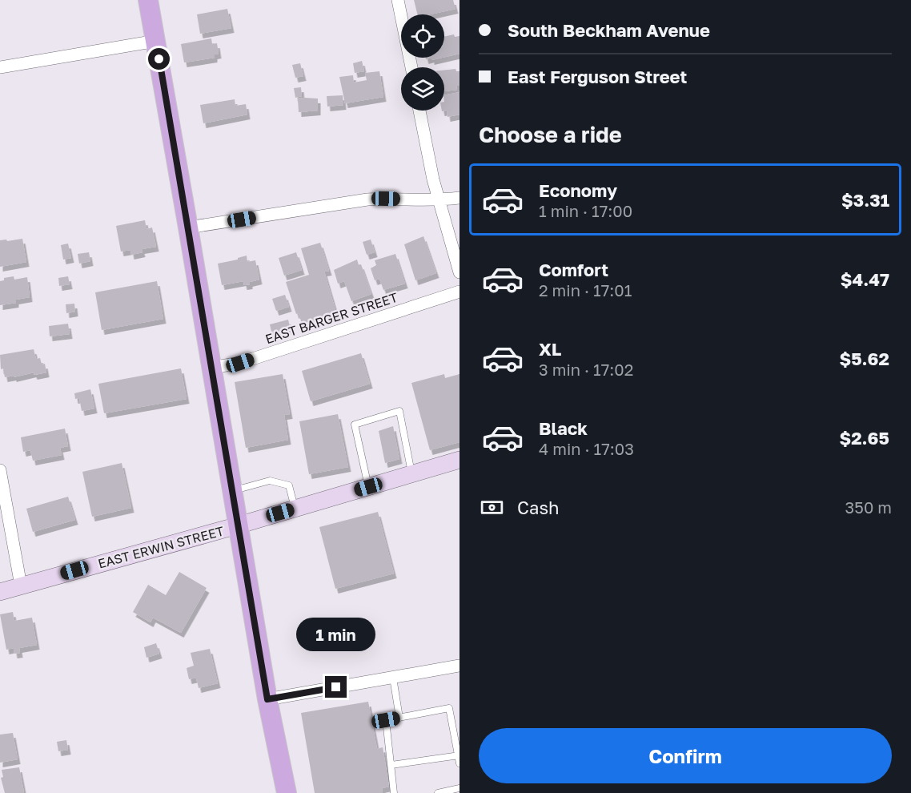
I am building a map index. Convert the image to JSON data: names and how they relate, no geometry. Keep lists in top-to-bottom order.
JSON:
{
  "streets": {
    "main road": ["EAST ERWIN STREET"],
    "street": ["EAST BARGER STREET"]
  },
  "page": {
    "banner": ["South Beckham Avenue", "East Ferguson Street"],
    "heading": "Choose a ride",
    "list": [
      {
        "name": "Economy",
        "note": "1 min · 17:00",
        "value": "$3.31"
      },
      {
        "name": "Comfort",
        "note": "2 min · 17:01",
        "value": "$4.47"
      },
      {
        "name": "XL",
        "note": "3 min · 17:02",
        "value": "$5.62"
      },
      {
        "name": "Black",
        "note": "4 min · 17:03",
        "value": "$2.65"
      }
    ],
    "pay": ["Cash", "350 m"],
    "bubble": "1 min",
    "buttons": "Confirm"
  }
}
